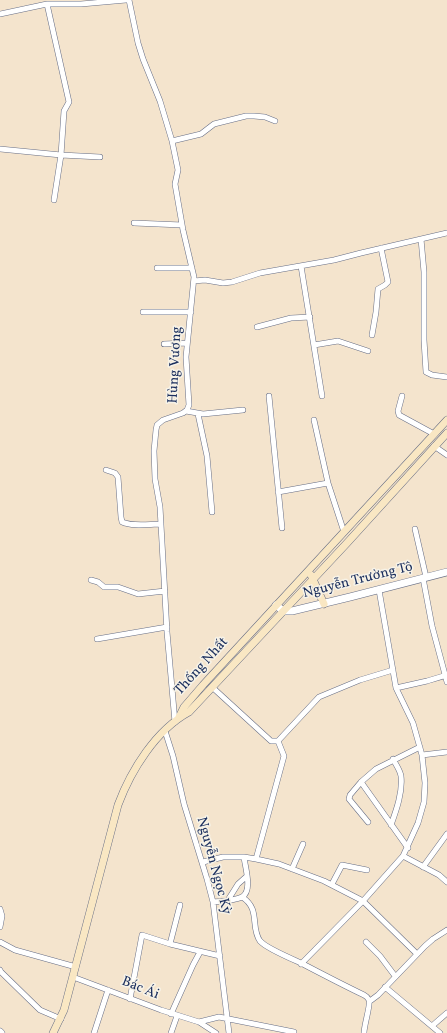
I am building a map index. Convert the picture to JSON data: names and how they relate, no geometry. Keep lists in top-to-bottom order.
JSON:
{
  "streets": {
    "main road": ["Thống Nhất"],
    "street": [
      "Hùng Vương",
      "Nguyễn Trường Tộ",
      "Nguyễn Ngọc Kỳ",
      "Bác Ái"
    ]
  },
  "crossings": [
    ["Hùng Vương", "Thống Nhất"],
    ["Nguyễn Trường Tộ", "Thống Nhất"],
    ["Nguyễn Ngọc Kỳ", "Bác Ái"]
  ]
}
